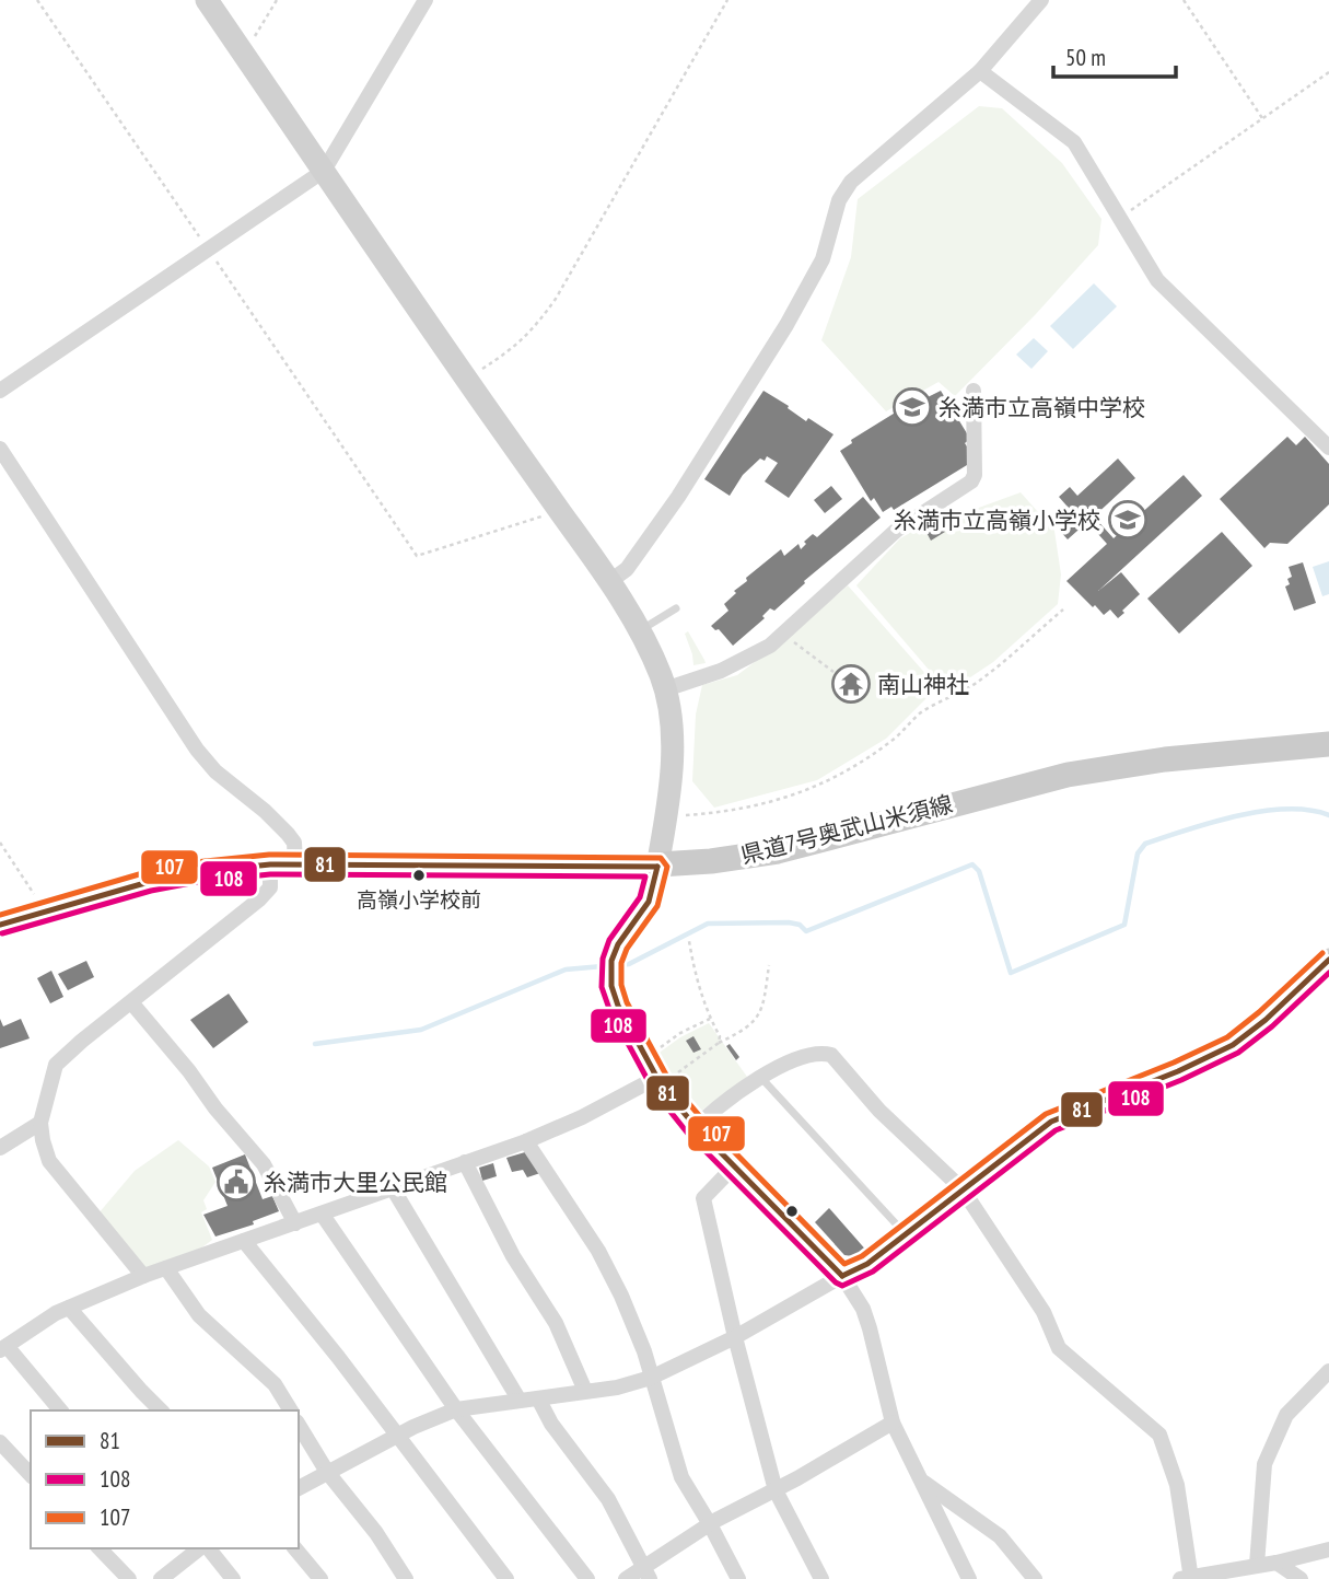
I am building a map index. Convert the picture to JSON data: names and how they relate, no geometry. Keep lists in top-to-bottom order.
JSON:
{
  "streets": {
    "main road": ["県道7号奥武山米須線"]
  },
  "places": {
    "school or university": ["糸満市立高嶺中学校", "糸満市立高嶺小学校"],
    "temple": ["南山神社"],
    "other": ["高嶺小学校前"],
    "public building": ["糸満市大里公民館"]
  },
  "lines": ["transit line 107", "transit line 81", "transit line 108"],
  "legend": ["81", "108", "107"],
  "scale_bar": "50 m"
}
